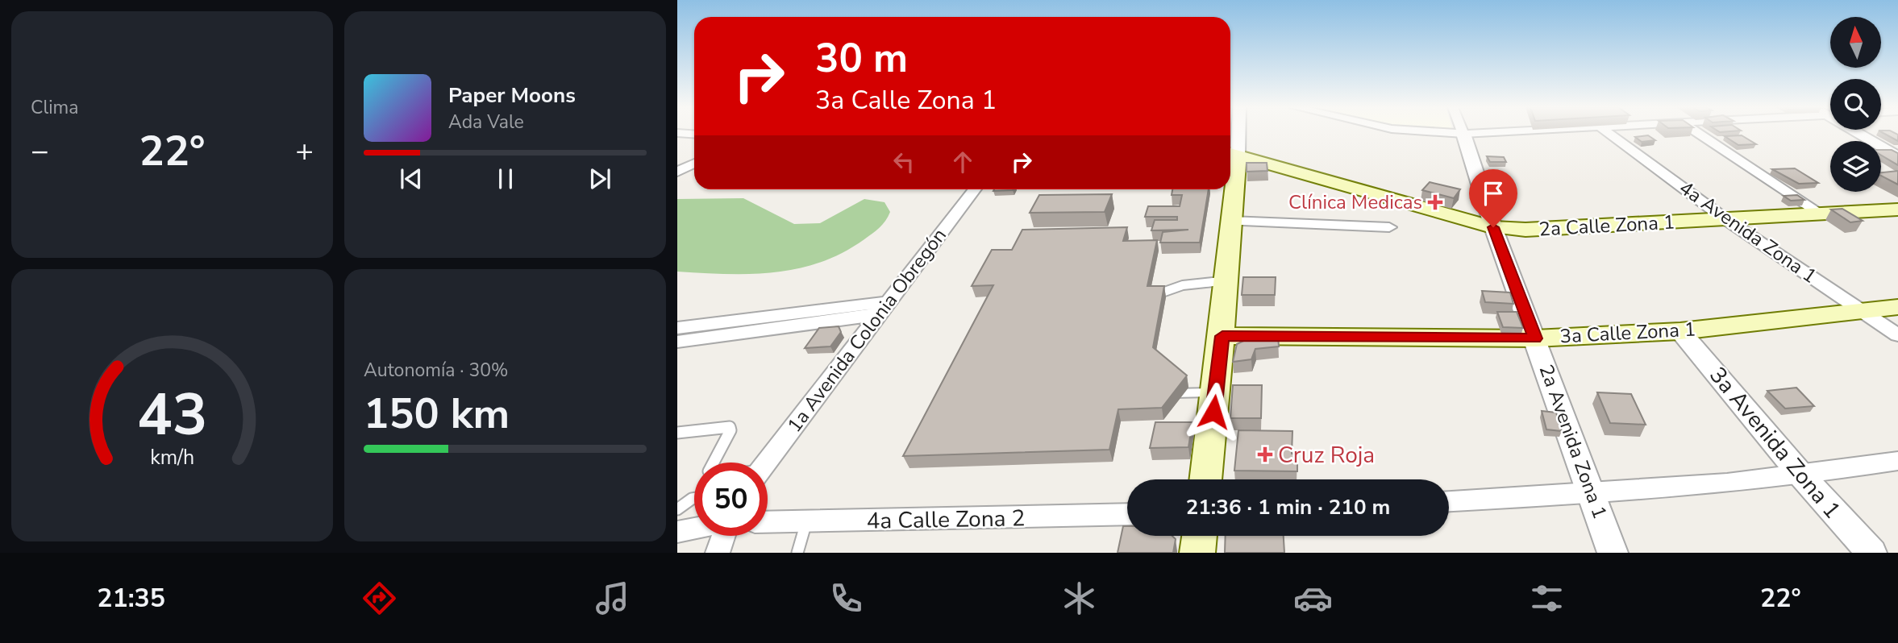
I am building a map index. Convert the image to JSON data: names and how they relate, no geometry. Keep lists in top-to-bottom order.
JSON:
{
  "streets": {
    "main road": ["2a Calle Zona 1", "3a Calle Zona 1"],
    "street": [
      "4a Avenida Zona 1",
      "1a Avenida Colonia Obregón",
      "2a Avenida Zona 1",
      "3a Avenida Zona 1",
      "4a Calle Zona 2"
    ]
  },
  "crossings": [
    ["2a Calle Zona 1", "4a Avenida Zona 1"],
    ["2a Calle Zona 1", "2a Avenida Zona 1"],
    ["4a Avenida Zona 1", "3a Calle Zona 1"],
    ["3a Calle Zona 1", "2a Avenida Zona 1"],
    ["3a Calle Zona 1", "3a Avenida Zona 1"]
  ],
  "places": {
    "health": ["Clínica Medicas", "Cruz Roja"]
  },
  "north": "top",
  "page": {
    "tile": [
      "Clima",
      ["Autonomía · 30%", "150 km"]
    ],
    "turn": ["30 m", "3a Calle Zona 1"],
    "song": ["Paper Moons", "Ada Vale"],
    "heat": ["−", "22°", "+"],
    "limit": "50",
    "trip": "21:36 · 1 min · 210 m",
    "tabs": ["21:35", "22°"],
    "gauge": ["43", "km/h"]
  }
}
